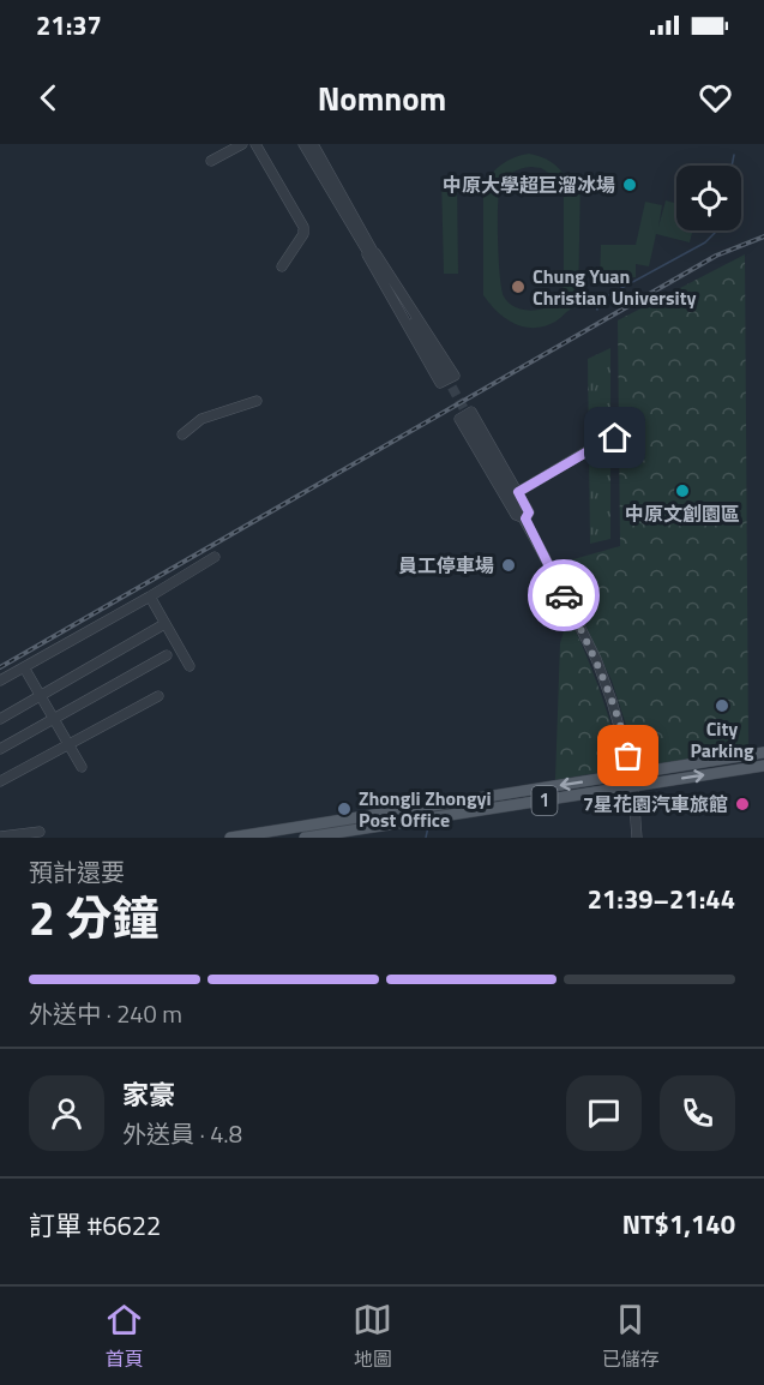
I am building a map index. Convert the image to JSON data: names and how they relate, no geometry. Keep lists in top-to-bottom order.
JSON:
{
  "streets": {
    "main road": ["1"]
  },
  "places": [
    "中原大學超巨溜冰場",
    "Chung Yuan Christian University",
    "中原文創園區",
    "員工停車場",
    "City Parking",
    "7星花園汽車旅館",
    "Zhongli Zhongyi Post Office"
  ],
  "page": {
    "status": "21:37",
    "header": "Nomnom",
    "heading": ["2 分鐘", "預計還要", "21:39–21:44"],
    "panel": [
      "家豪",
      "外送員 · 4.8",
      "訂單 #6622",
      "NT$1,140"
    ],
    "bar": "外送中 · 240 m",
    "tabs": ["首頁", "地圖", "已儲存"]
  }
}
